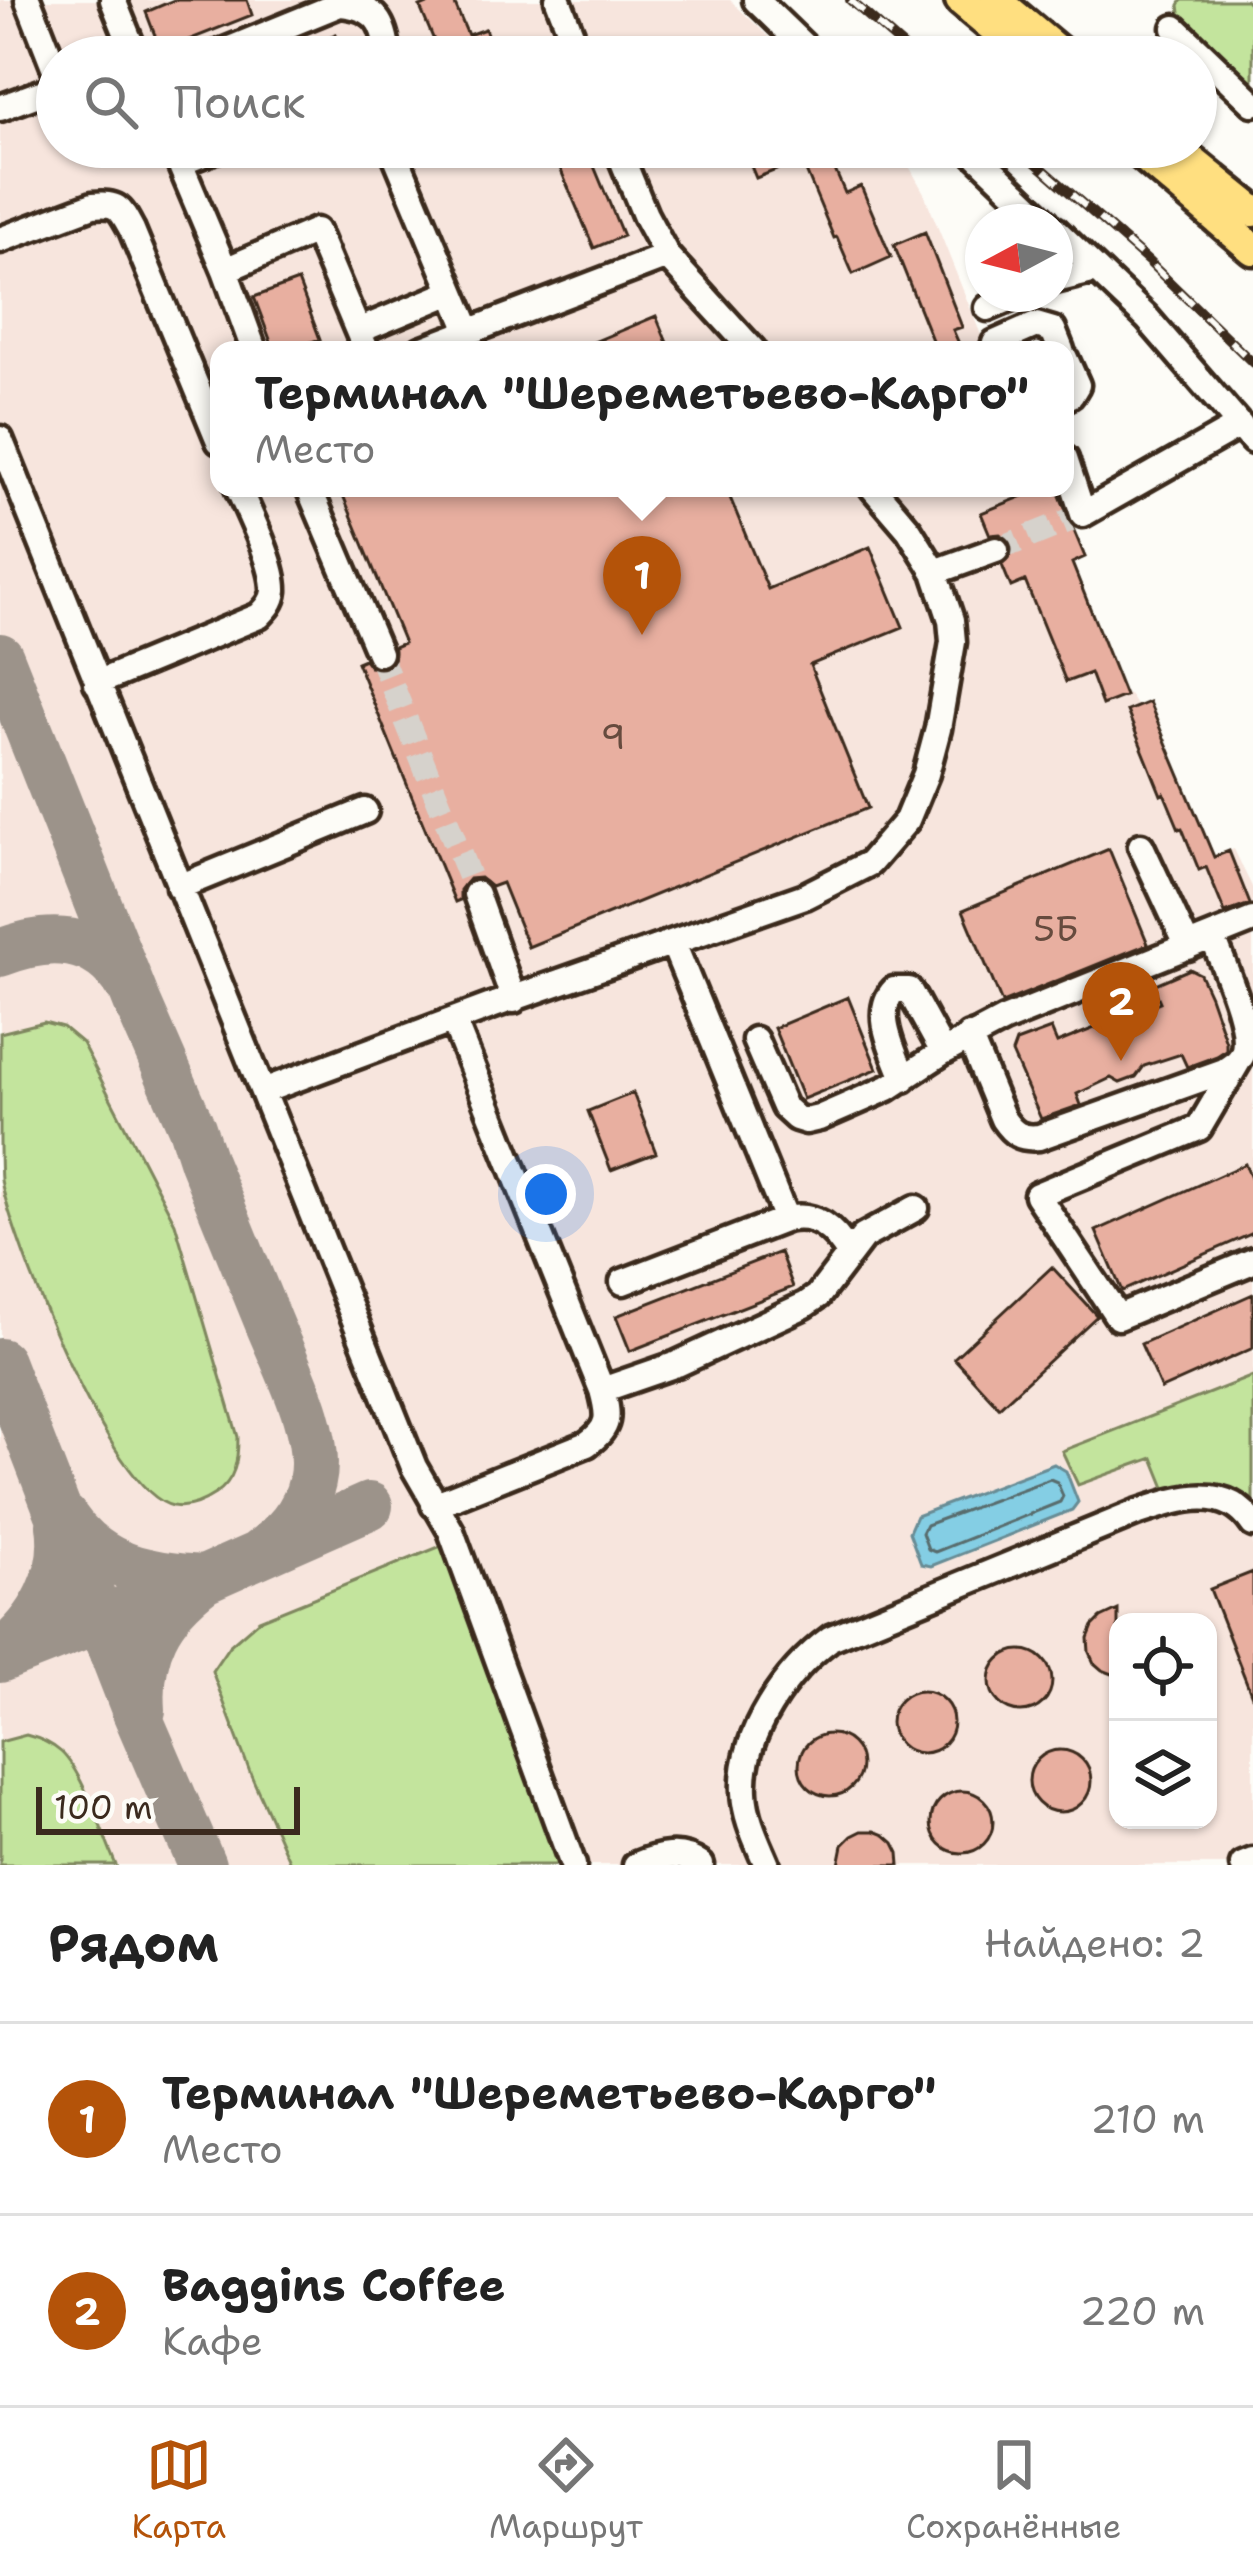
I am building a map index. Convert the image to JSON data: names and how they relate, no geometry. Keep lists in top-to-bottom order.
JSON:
{
  "house_numbers": ["9", "5Б"],
  "scale_bar": "100 m",
  "north": "left",
  "page": {
    "search": "Поиск",
    "popup": ["Терминал \"Шереметьево-Карго\"", "Место"],
    "pins": ["1", "2"],
    "scale": "100 m",
    "heading": ["Рядом", "Найдено: 2"],
    "list": [
      {
        "mark": "1",
        "name": "Терминал \"Шереметьево-Карго\"",
        "note": "Место",
        "value": "210 m"
      },
      {
        "mark": "2",
        "name": "Baggins Coffee",
        "note": "Кафе",
        "value": "220 m"
      }
    ],
    "nav": ["Карта", "Маршрут", "Сохранённые"]
  }
}
